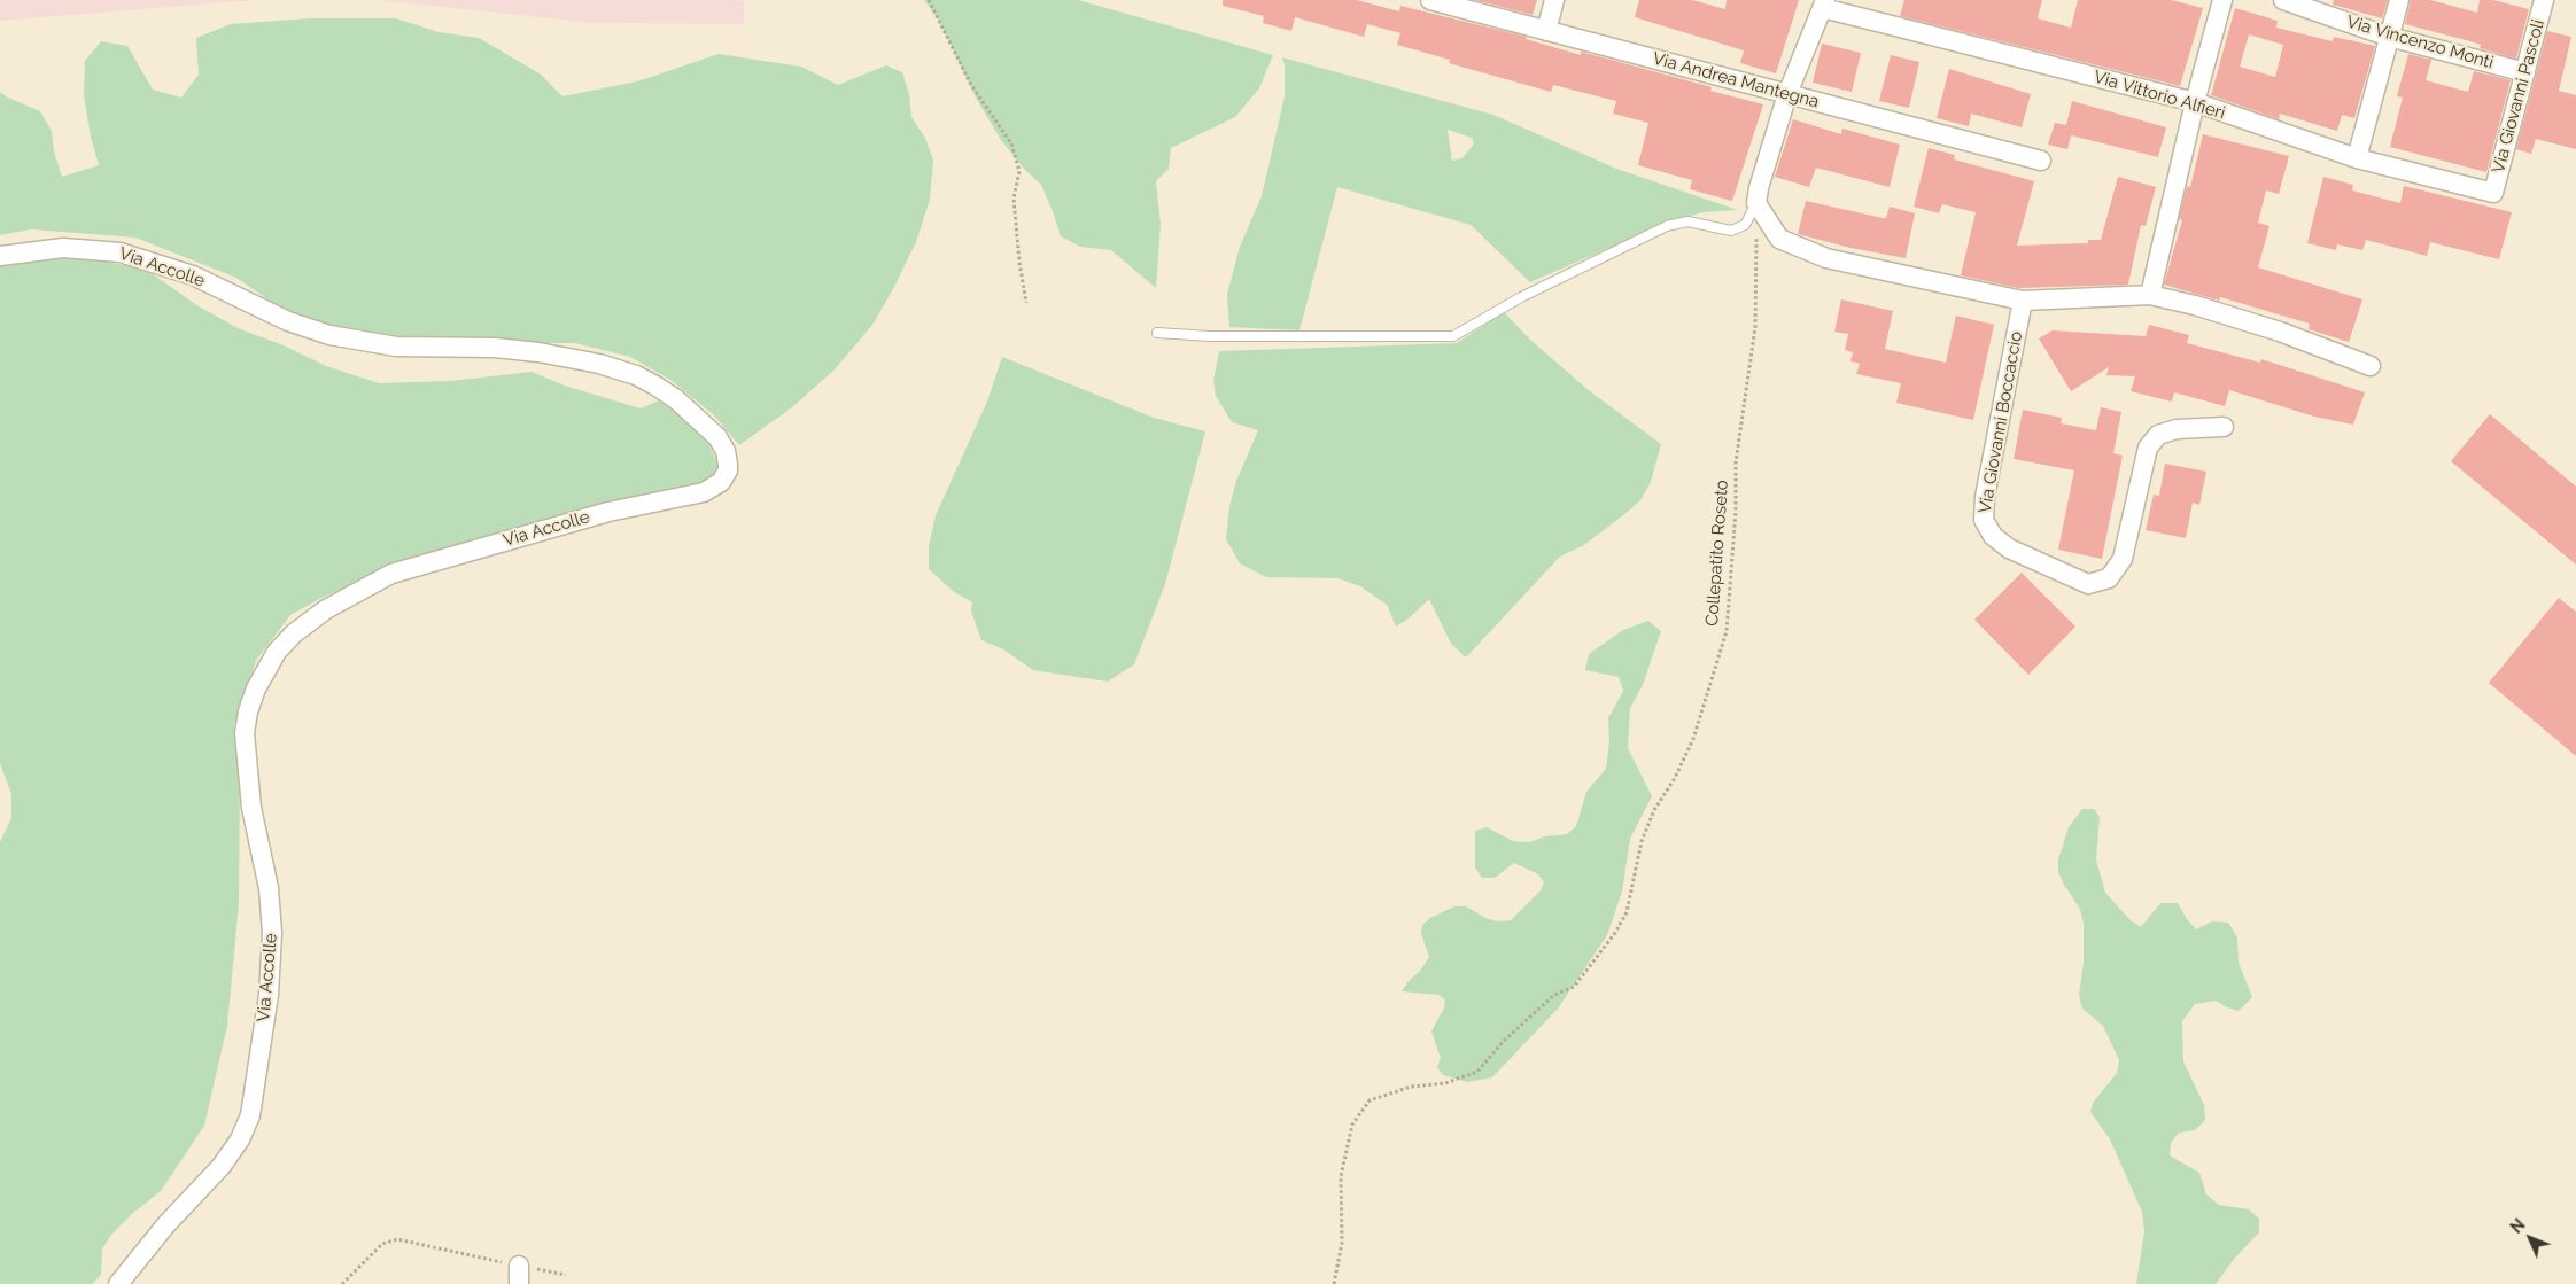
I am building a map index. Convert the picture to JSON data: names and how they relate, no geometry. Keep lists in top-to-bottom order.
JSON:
{
  "streets": {
    "street": [
      "Via Vincenzo Monti",
      "Via Andrea Mantegna",
      "Via Vittorio Alfieri",
      "Via Giovanni Pascoli",
      "Via Accolle",
      "Via Giovanni Boccaccio"
    ],
    "path": ["Collepatito Roseto"]
  },
  "crossings": [
    ["Via Vincenzo Monti", "Via Giovanni Pascoli"],
    ["Via Vittorio Alfieri", "Via Giovanni Pascoli"]
  ],
  "north": "top left"
}
